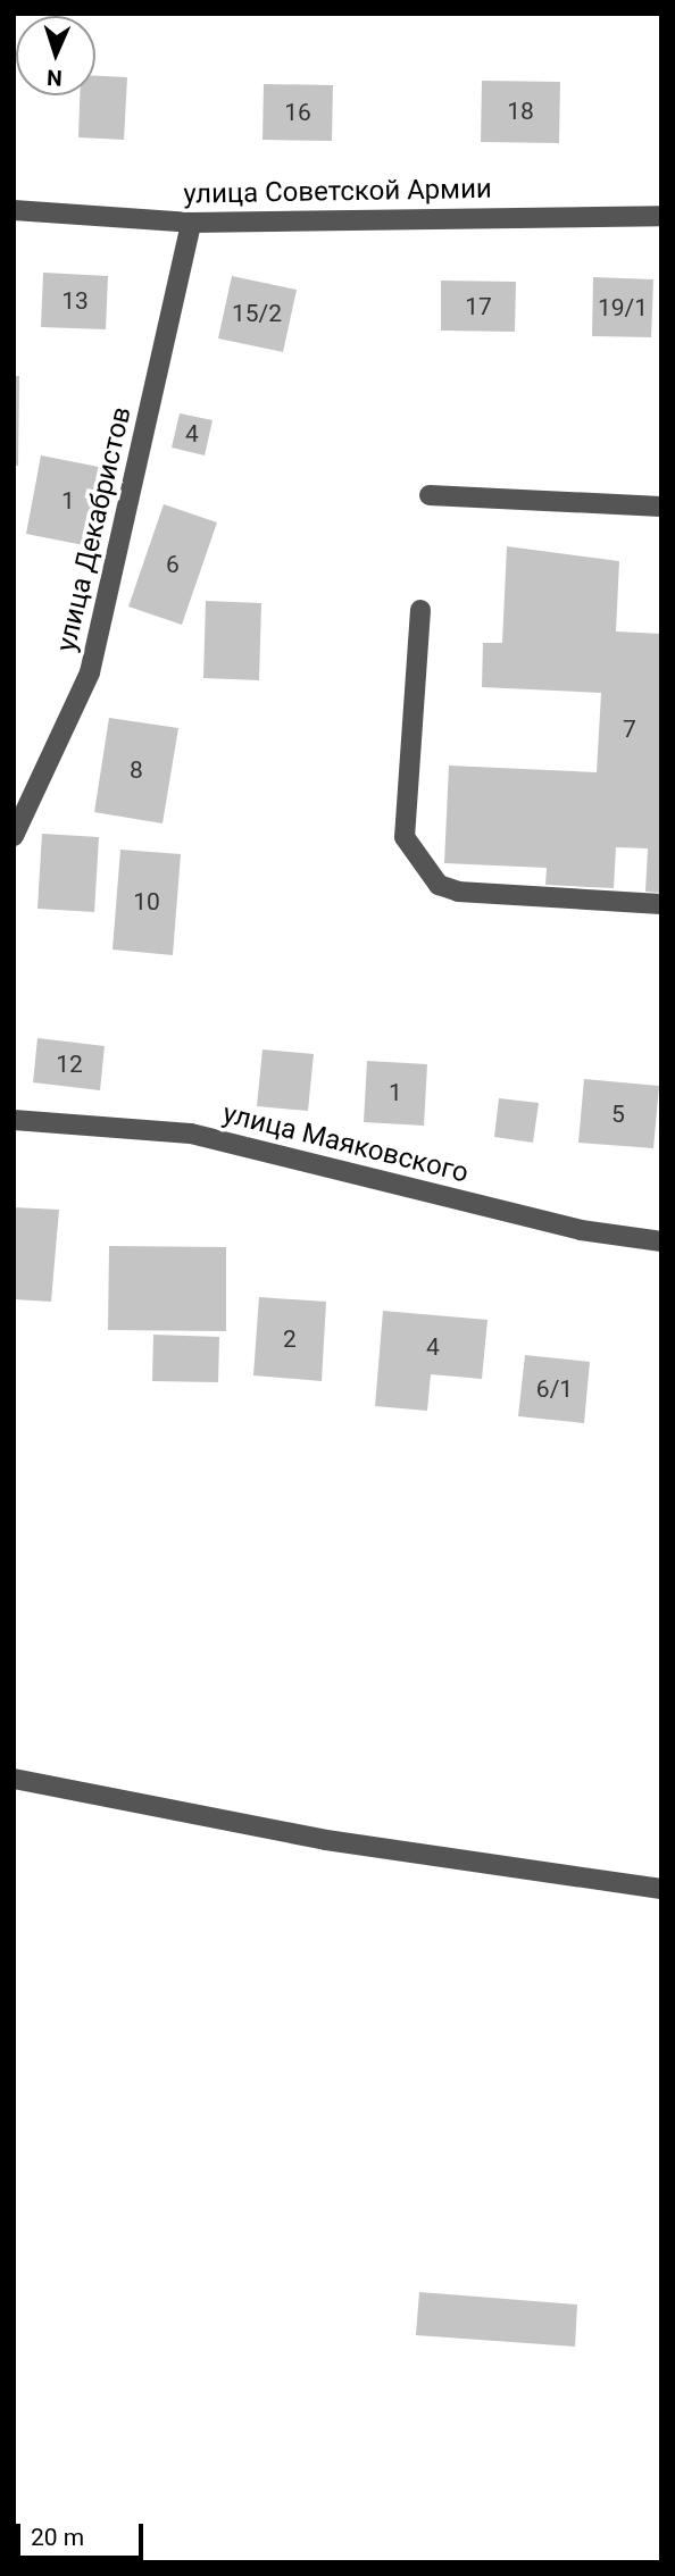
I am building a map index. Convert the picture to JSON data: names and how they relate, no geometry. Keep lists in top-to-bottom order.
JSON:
{
  "streets": {
    "street": ["улица Советской Армии", "улица Декабристов", "улица Маяковского"]
  },
  "crossings": [
    ["улица Советской Армии", "улица Декабристов"]
  ],
  "house_numbers": [
    "18",
    "16",
    "13",
    "17",
    "19/1",
    "15/2",
    "4",
    "1",
    "6",
    "7",
    "8",
    "10",
    "12",
    "1",
    "5",
    "2",
    "4",
    "6/1"
  ],
  "scale_bar": "20 m",
  "north": "bottom"
}
